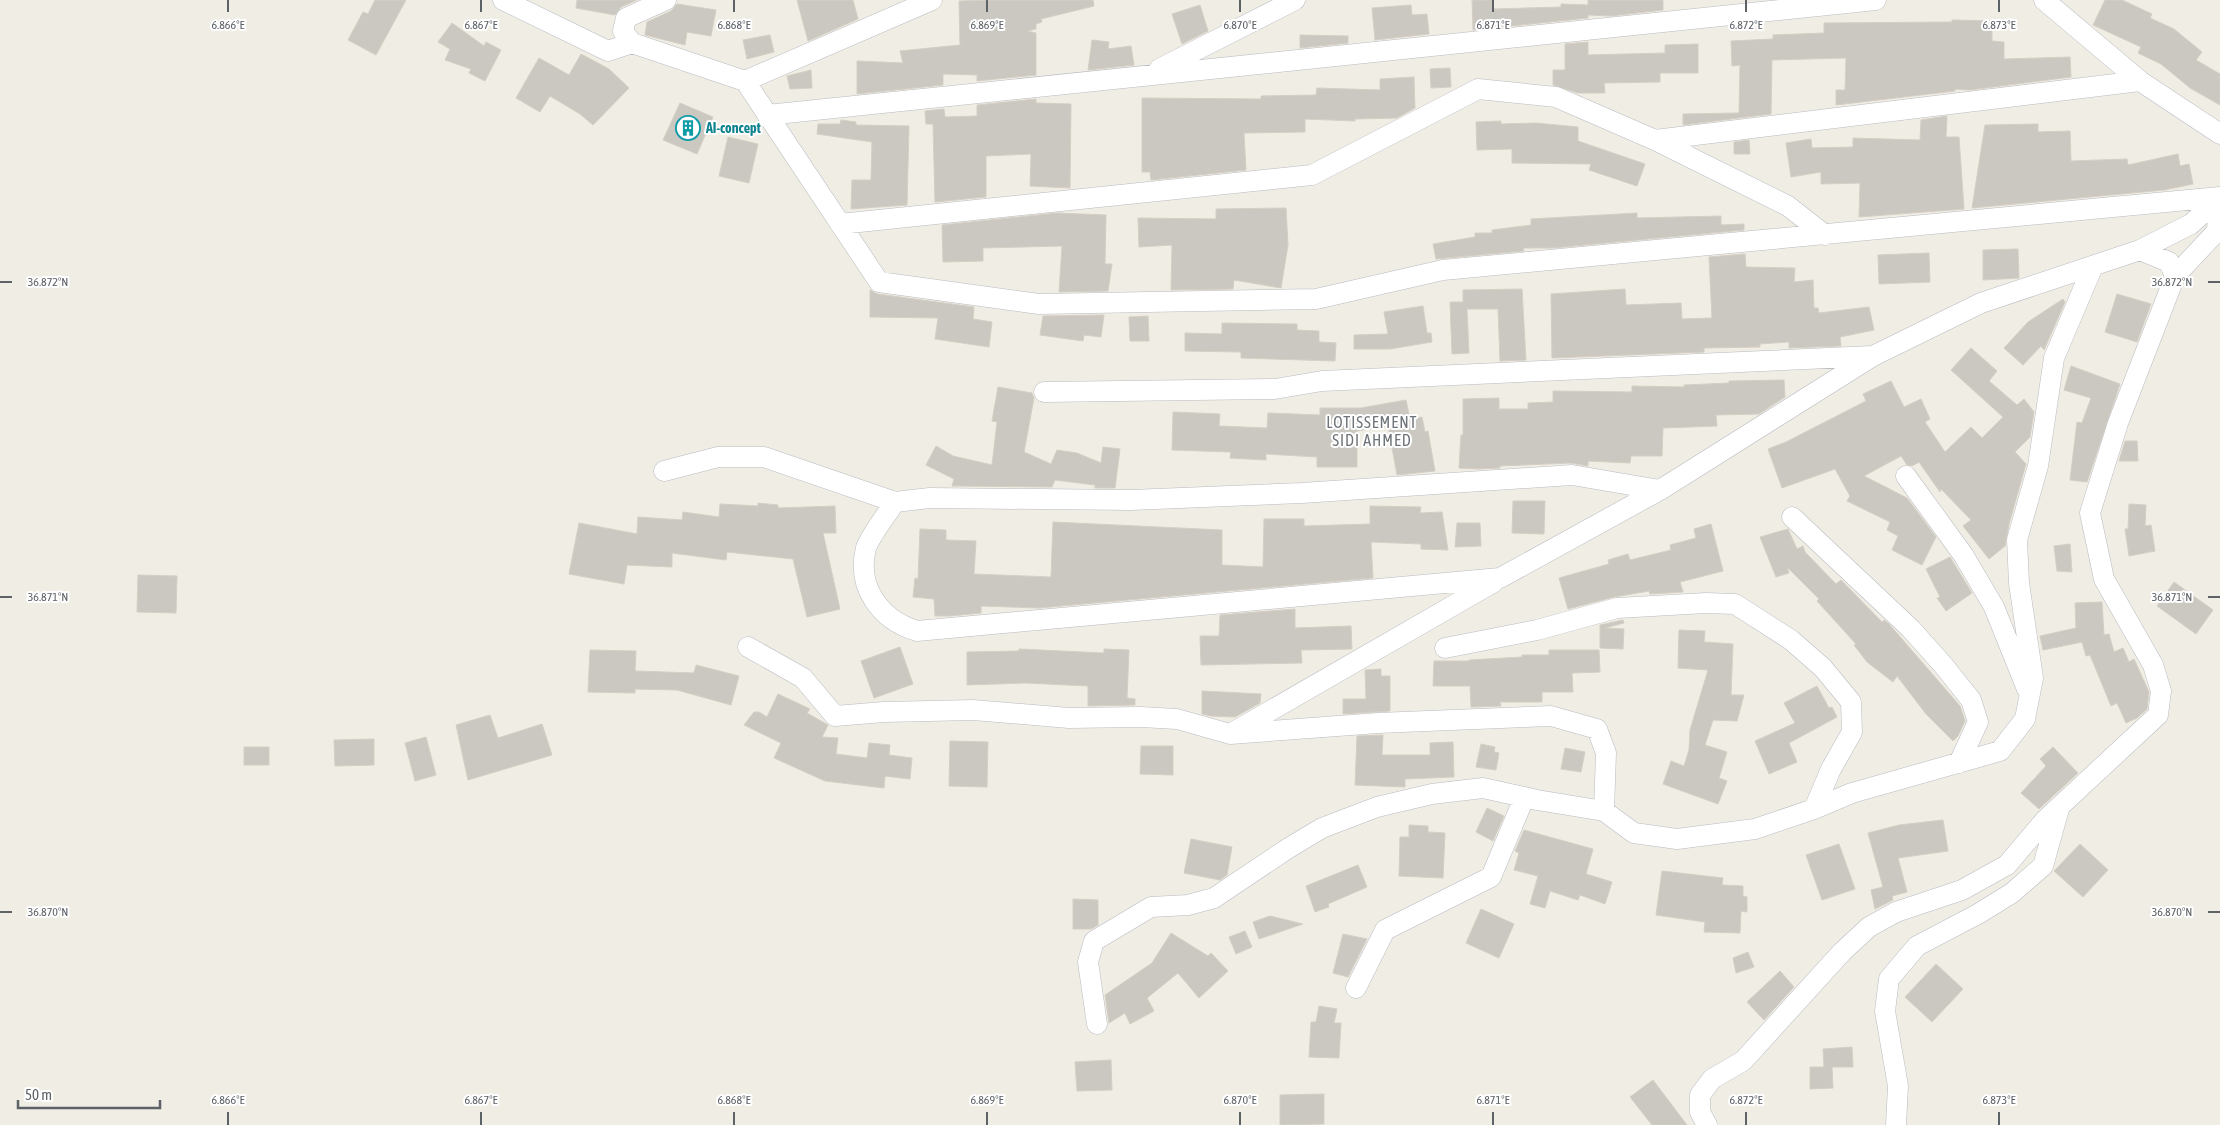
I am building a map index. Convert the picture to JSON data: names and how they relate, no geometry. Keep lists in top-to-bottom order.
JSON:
{
  "districts": ["LOTISSEMENT SIDI AHMED"],
  "places": {
    "building": ["AI-concept"]
  },
  "scale_bar": "50 m",
  "coordinates": [
    "6.866°E",
    "6.867°E",
    "6.868°E",
    "6.869°E",
    "6.870°E",
    "6.871°E",
    "6.872°E",
    "6.873°E",
    "36.872°N",
    "36.871°N",
    "36.870°N"
  ]
}
